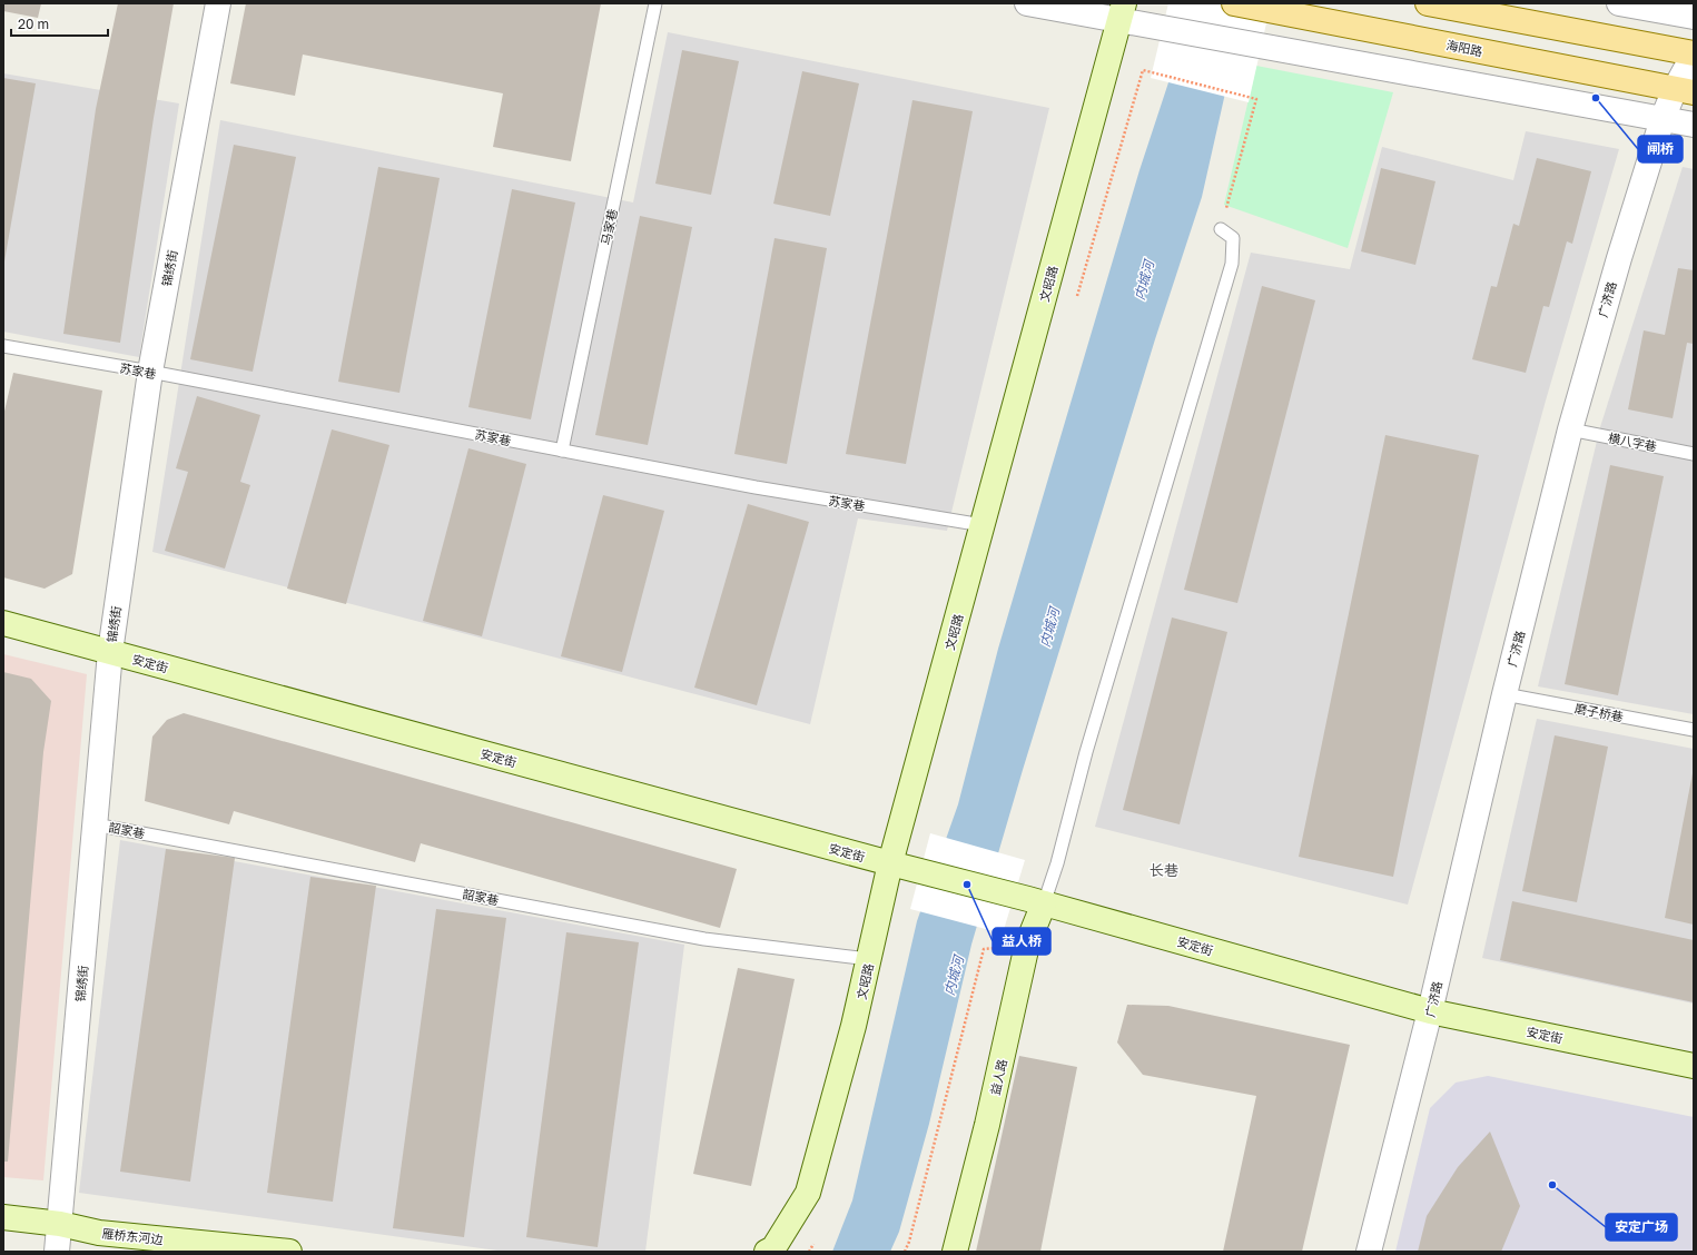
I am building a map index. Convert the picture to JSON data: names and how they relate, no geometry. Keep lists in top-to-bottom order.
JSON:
{
  "streets": {
    "main road": ["海阳路"],
    "street": [
      "锦绣街",
      "文昭路",
      "广济路",
      "安定街",
      "益人路",
      "雁桥东河边"
    ],
    "lane": [
      "马家巷",
      "苏家巷",
      "横八字巷",
      "磨子桥巷",
      "韶家巷"
    ]
  },
  "crossings": [
    ["海阳路", "广济路"],
    ["马家巷", "苏家巷"],
    ["锦绣街", "苏家巷"],
    ["锦绣街", "安定街"],
    ["锦绣街", "韶家巷"],
    ["锦绣街", "雁桥东河边"],
    ["文昭路", "苏家巷"],
    ["文昭路", "安定街"],
    ["文昭路", "韶家巷"],
    ["广济路", "横八字巷"],
    ["广济路", "安定街"],
    ["广济路", "磨子桥巷"],
    ["安定街", "益人路"]
  ],
  "districts": ["长巷"],
  "water": ["内城河"],
  "places": ["闸桥", "益人桥", "安定广场"],
  "scale_bar": "20 m"
}
